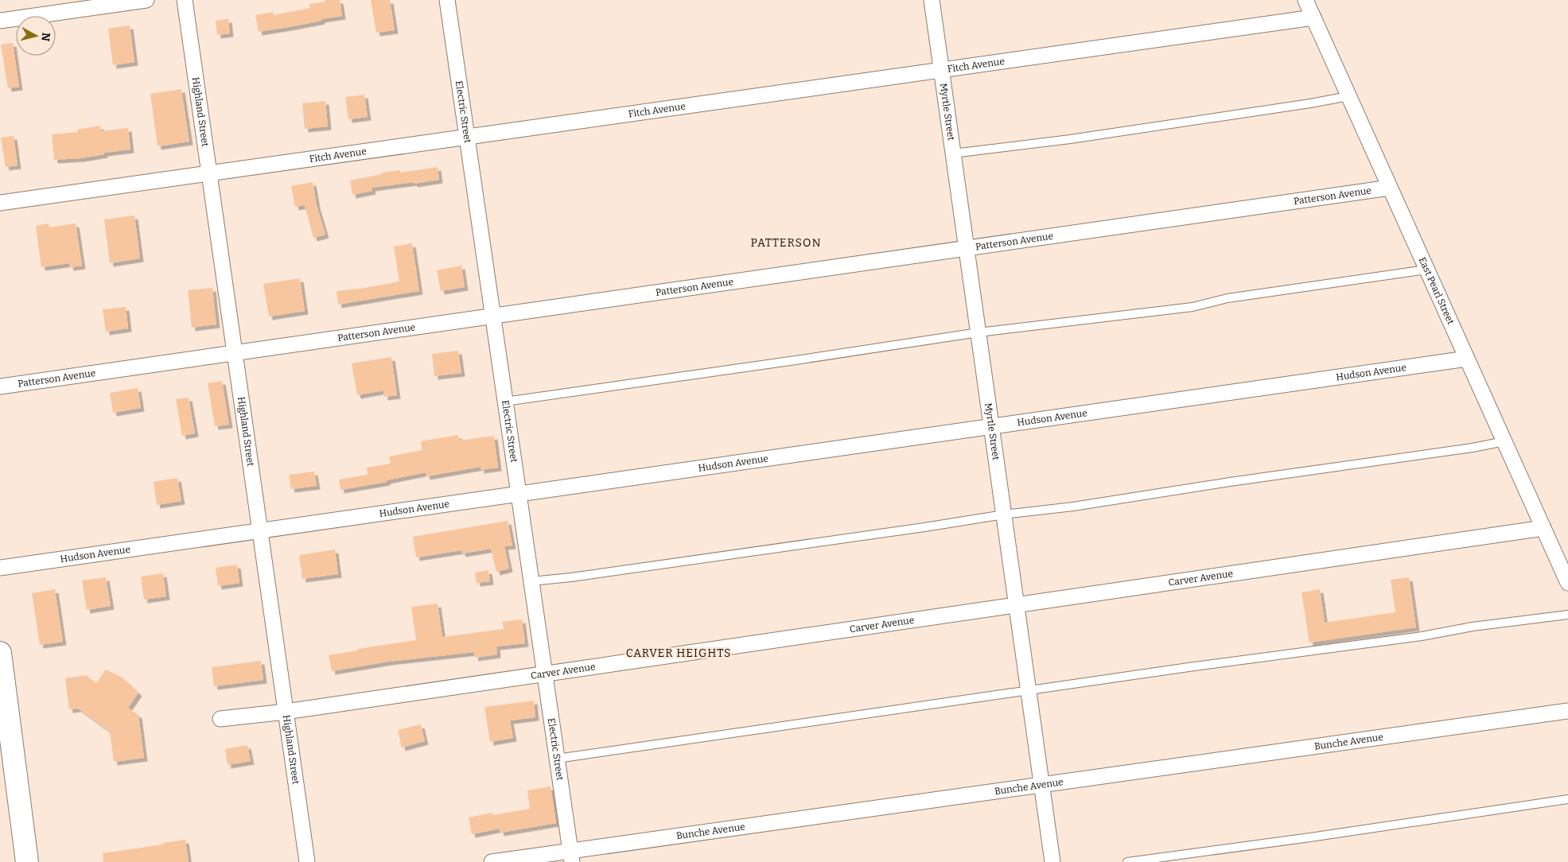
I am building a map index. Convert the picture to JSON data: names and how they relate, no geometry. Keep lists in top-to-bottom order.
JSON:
{
  "streets": {
    "street": [
      "Fitch Avenue",
      "Highland Street",
      "Electric Street",
      "Myrtle Street",
      "Patterson Avenue",
      "East Pearl Street",
      "Hudson Avenue",
      "Carver Avenue",
      "Bunche Avenue"
    ]
  },
  "crossings": [
    ["Fitch Avenue", "Highland Street"],
    ["Fitch Avenue", "Electric Street"],
    ["Fitch Avenue", "Myrtle Street"],
    ["Fitch Avenue", "East Pearl Street"],
    ["Highland Street", "Patterson Avenue"],
    ["Highland Street", "Hudson Avenue"],
    ["Highland Street", "Carver Avenue"],
    ["Electric Street", "Patterson Avenue"],
    ["Electric Street", "Hudson Avenue"],
    ["Electric Street", "Carver Avenue"],
    ["Electric Street", "Bunche Avenue"],
    ["Myrtle Street", "Patterson Avenue"],
    ["Myrtle Street", "Hudson Avenue"],
    ["Myrtle Street", "Carver Avenue"],
    ["Myrtle Street", "Bunche Avenue"],
    ["Patterson Avenue", "East Pearl Street"],
    ["East Pearl Street", "Hudson Avenue"],
    ["East Pearl Street", "Carver Avenue"]
  ],
  "districts": ["PATTERSON", "CARVER HEIGHTS"],
  "north": "right"
}
